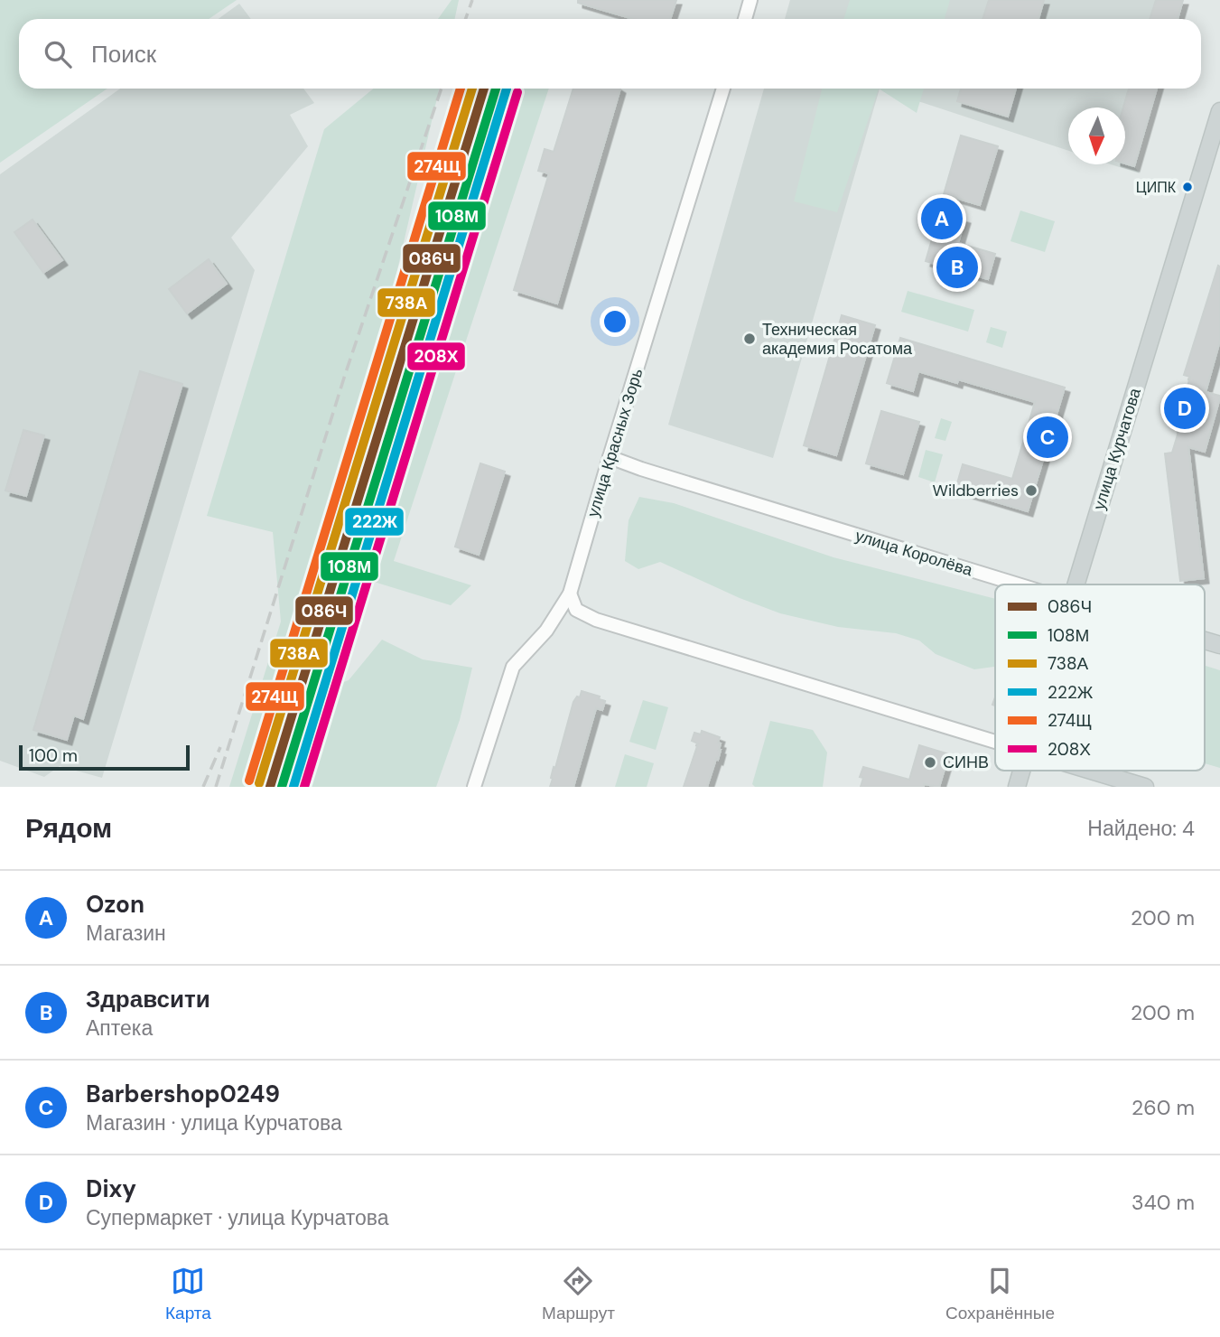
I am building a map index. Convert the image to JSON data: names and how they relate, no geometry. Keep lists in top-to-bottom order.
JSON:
{
  "streets": {
    "main road": ["улица Курчатова", "улица Королёва"],
    "street": ["улица Красных Зорь"]
  },
  "crossings": [
    ["улица Красных Зорь", "улица Королёва"]
  ],
  "places": [
    "ЦИПК",
    "Техническая академия Росатома",
    "Wildberries",
    "СИНВ"
  ],
  "lines": [
    "transit line 086Ч",
    "transit line 108М",
    "transit line 738А",
    "transit line 222Ж",
    "transit line 274Щ",
    "transit line 208Х"
  ],
  "legend": [
    "086Ч",
    "108М",
    "738А",
    "222Ж",
    "274Щ",
    "208Х"
  ],
  "scale_bar": "100 m",
  "north": "bottom",
  "page": {
    "search": "Поиск",
    "pins": [
      "A",
      "B",
      "D",
      "C"
    ],
    "scale": "100 m",
    "heading": ["Рядом", "Найдено: 4"],
    "list": [
      {
        "mark": "A",
        "name": "Ozon",
        "note": "Магазин",
        "value": "200 m"
      },
      {
        "mark": "B",
        "name": "Здравсити",
        "note": "Аптека",
        "value": "200 m"
      },
      {
        "mark": "C",
        "name": "Barbershop0249",
        "note": "Магазин · улица Курчатова",
        "value": "260 m"
      },
      {
        "mark": "D",
        "name": "Dixy",
        "note": "Супермаркет · улица Курчатова",
        "value": "340 m"
      }
    ],
    "nav": ["Карта", "Маршрут", "Сохранённые"]
  }
}
